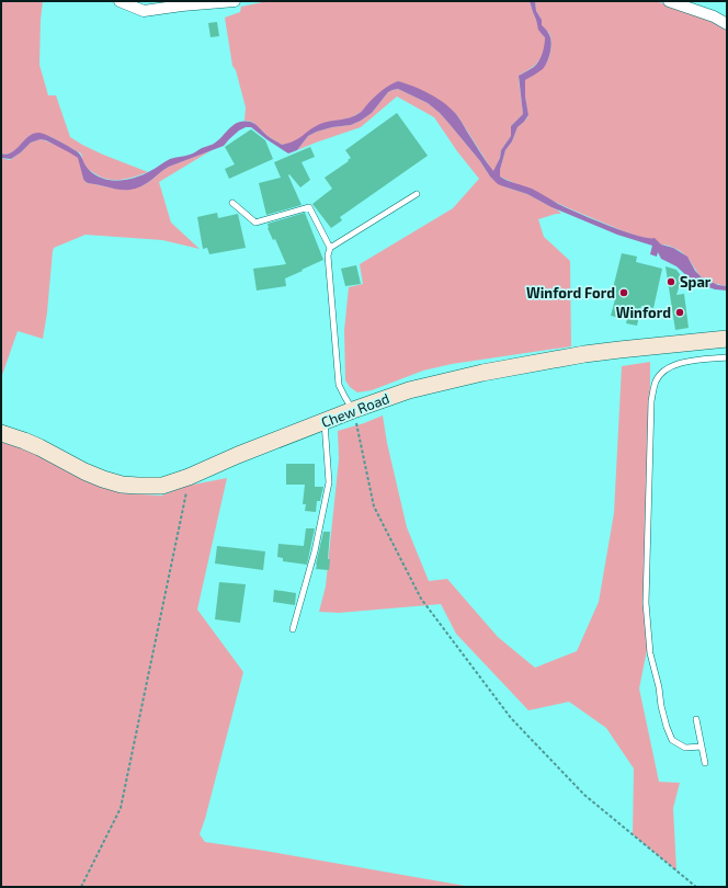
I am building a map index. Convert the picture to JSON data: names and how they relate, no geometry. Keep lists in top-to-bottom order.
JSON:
{
  "streets": {
    "main road": ["Chew Road"]
  },
  "places": ["Spar", "Winford Ford", "Winford"]
}
